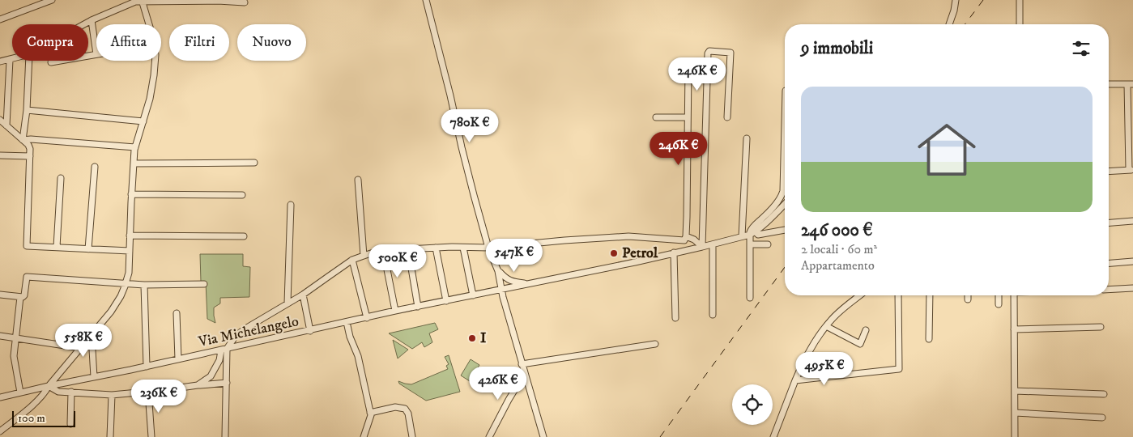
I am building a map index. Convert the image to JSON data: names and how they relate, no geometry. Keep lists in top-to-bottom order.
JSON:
{
  "streets": {
    "street": ["Via Michelangelo"]
  },
  "places": ["Petrol", "I"],
  "scale_bar": "100 m",
  "page": {
    "chip": [
      "Compra",
      "Affitta",
      "Filtri",
      "Nuovo"
    ],
    "heading": "9 immobili",
    "price": [
      "246K €",
      "780K €",
      "246K €",
      "547K €",
      "500K €",
      "558K €",
      "495K €",
      "426K €",
      "236K €"
    ],
    "list": [
      {
        "name": "246 000 €",
        "note": "2 locali · 60 m² · Appartamento"
      }
    ],
    "scale": "100 m"
  }
}
